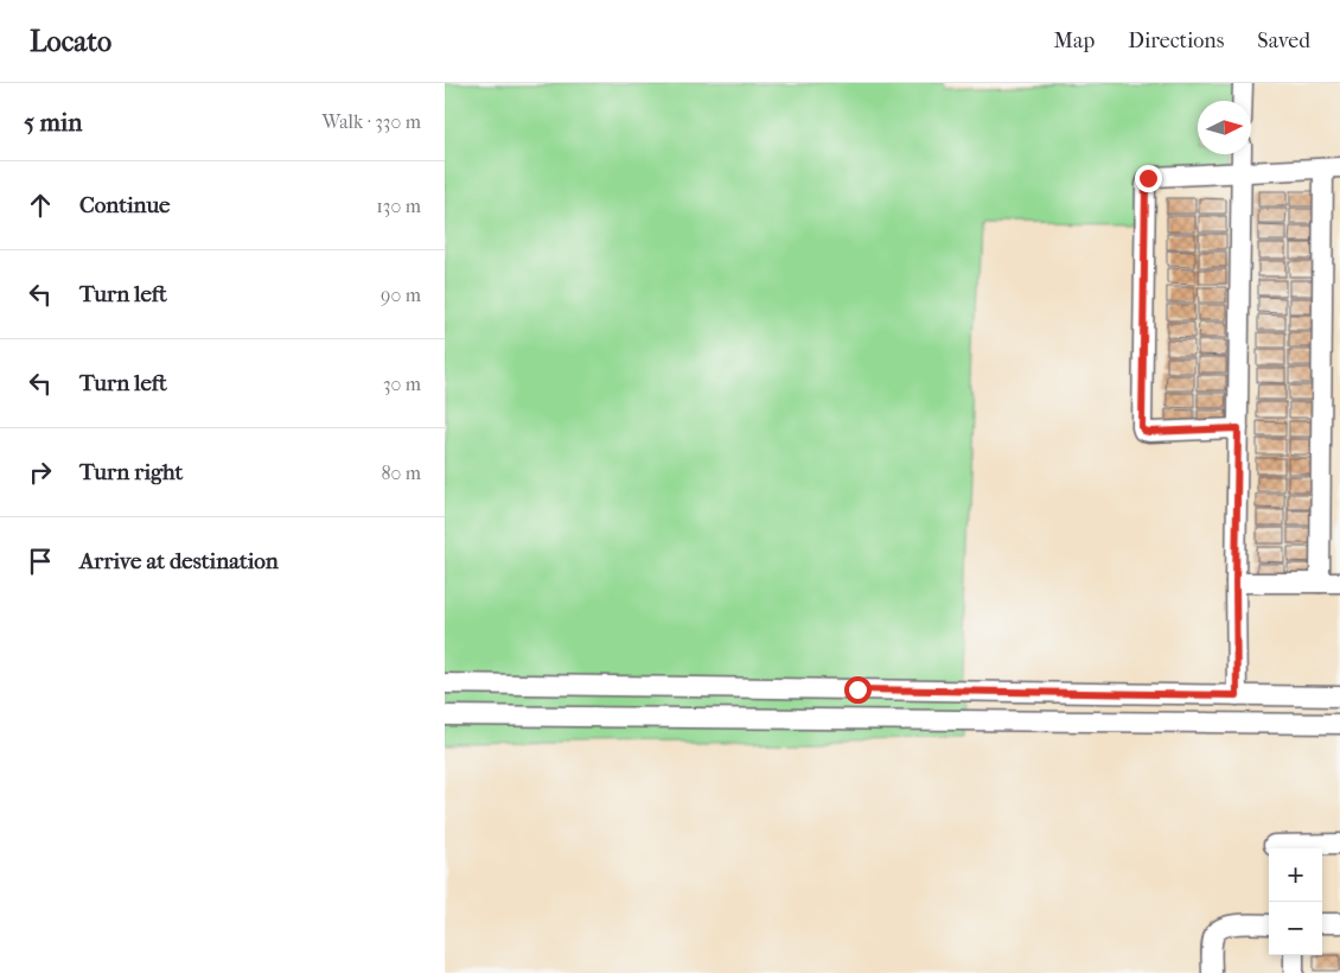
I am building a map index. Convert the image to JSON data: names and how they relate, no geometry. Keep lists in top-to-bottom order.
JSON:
{
  "north": "right",
  "page": {
    "header": "Locato",
    "nav": ["Map", "Directions", "Saved"],
    "heading": ["5 min", "Walk · 330 m"],
    "list": [
      ["Continue", "130 m"],
      ["Turn left", "90 m"],
      ["Turn left", "30 m"],
      ["Turn right", "80 m"],
      "Arrive at destination"
    ],
    "map_buttons": ["+", "−"]
  }
}
